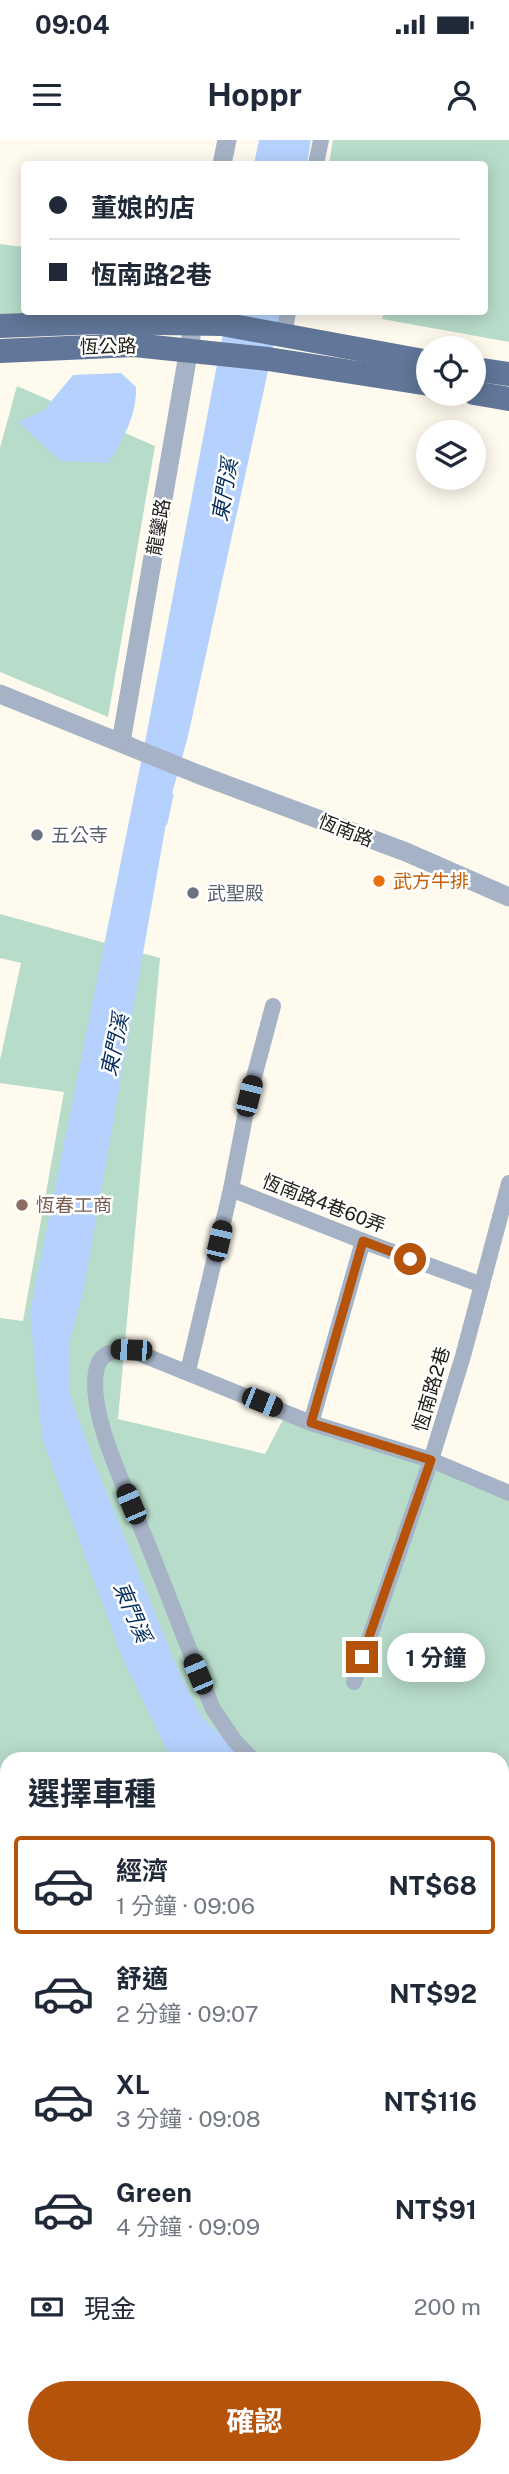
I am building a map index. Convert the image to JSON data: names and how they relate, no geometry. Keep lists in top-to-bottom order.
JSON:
{
  "streets": {
    "main road": ["恆公路"],
    "street": [
      "龍鑾路",
      "恆南路",
      "恆南路4巷60弄",
      "恆南路2巷"
    ]
  },
  "crossings": [
    ["恆公路", "龍鑾路"],
    ["龍鑾路", "恆南路"],
    ["恆南路4巷60弄", "恆南路2巷"]
  ],
  "water": ["東門溪"],
  "places": [
    "五公寺",
    "武方牛排",
    "武聖殿",
    "恆春工商"
  ],
  "page": {
    "status": "09:04",
    "header": "Hoppr",
    "banner": ["董娘的店", "恆南路2巷"],
    "bubble": "1 分鐘",
    "heading": "選擇車種",
    "list": [
      {
        "name": "經濟",
        "note": "1 分鐘 · 09:06",
        "value": "NT$68"
      },
      {
        "name": "舒適",
        "note": "2 分鐘 · 09:07",
        "value": "NT$92"
      },
      {
        "name": "XL",
        "note": "3 分鐘 · 09:08",
        "value": "NT$116"
      },
      {
        "name": "Green",
        "note": "4 分鐘 · 09:09",
        "value": "NT$91"
      }
    ],
    "pay": ["現金", "200 m"],
    "buttons": "確認"
  }
}
